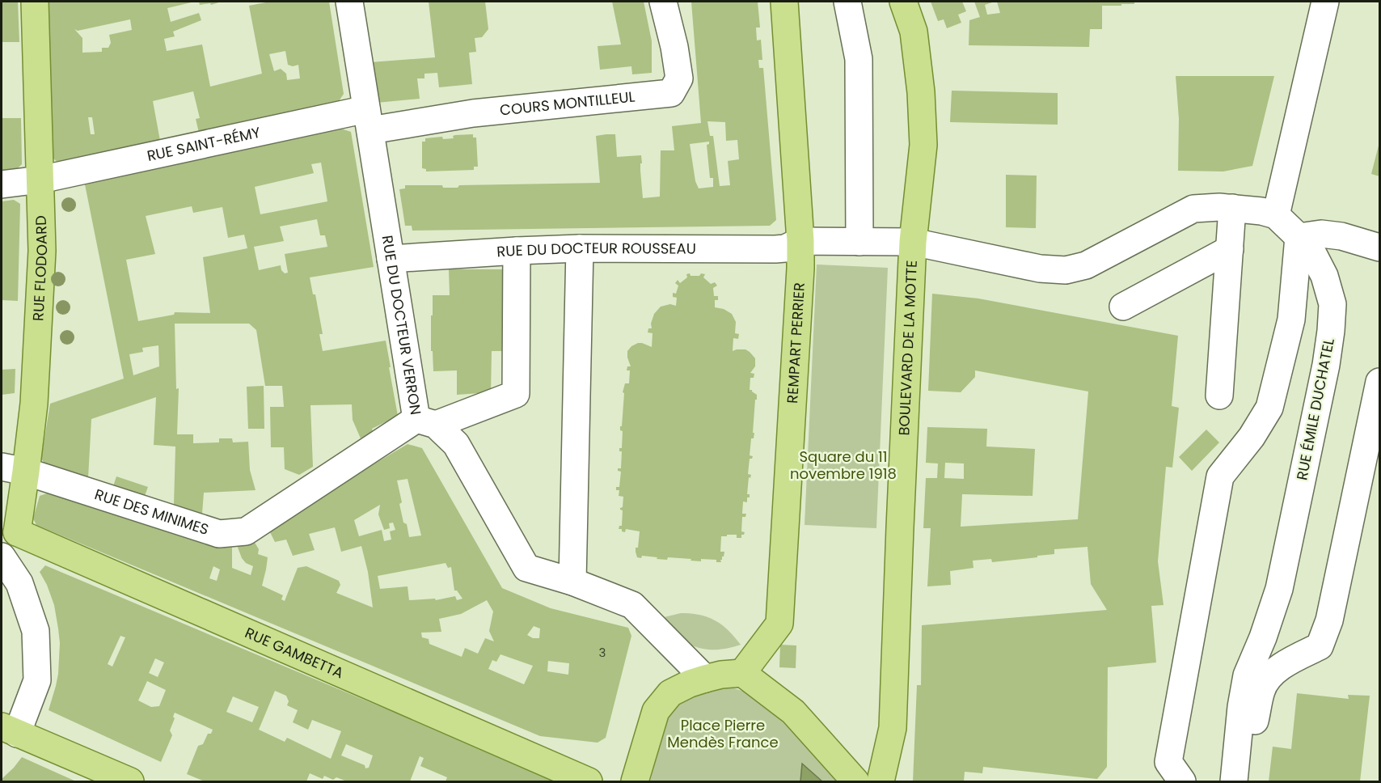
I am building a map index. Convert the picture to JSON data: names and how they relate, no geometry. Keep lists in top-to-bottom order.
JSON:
{
  "streets": {
    "main road": [
      "RUE FLODOARD",
      "REMPART PERRIER",
      "BOULEVARD DE LA MOTTE",
      "RUE GAMBETTA"
    ],
    "street": [
      "COURS MONTILLEUL",
      "RUE SAINT-RÉMY",
      "RUE DU DOCTEUR ROUSSEAU",
      "RUE DU DOCTEUR VERRON",
      "RUE ÉMILE DUCHATEL",
      "RUE DES MINIMES"
    ]
  },
  "crossings": [
    ["COURS MONTILLEUL", "RUE SAINT-RÉMY"],
    ["COURS MONTILLEUL", "RUE DU DOCTEUR VERRON"],
    ["RUE SAINT-RÉMY", "RUE FLODOARD"],
    ["RUE SAINT-RÉMY", "RUE DU DOCTEUR VERRON"],
    ["RUE DU DOCTEUR ROUSSEAU", "RUE DU DOCTEUR VERRON"],
    ["RUE DU DOCTEUR ROUSSEAU", "REMPART PERRIER"],
    ["RUE DU DOCTEUR ROUSSEAU", "BOULEVARD DE LA MOTTE"],
    ["RUE DU DOCTEUR ROUSSEAU", "RUE ÉMILE DUCHATEL"],
    ["RUE DU DOCTEUR ROUSSEAU", "RUE DES MINIMES"],
    ["RUE FLODOARD", "RUE DES MINIMES"],
    ["RUE FLODOARD", "RUE GAMBETTA"],
    ["RUE DU DOCTEUR VERRON", "RUE DES MINIMES"]
  ],
  "parks": ["Square du 11 novembre 1918", "Place Pierre Mendès France"],
  "house_numbers": ["3"]
}
